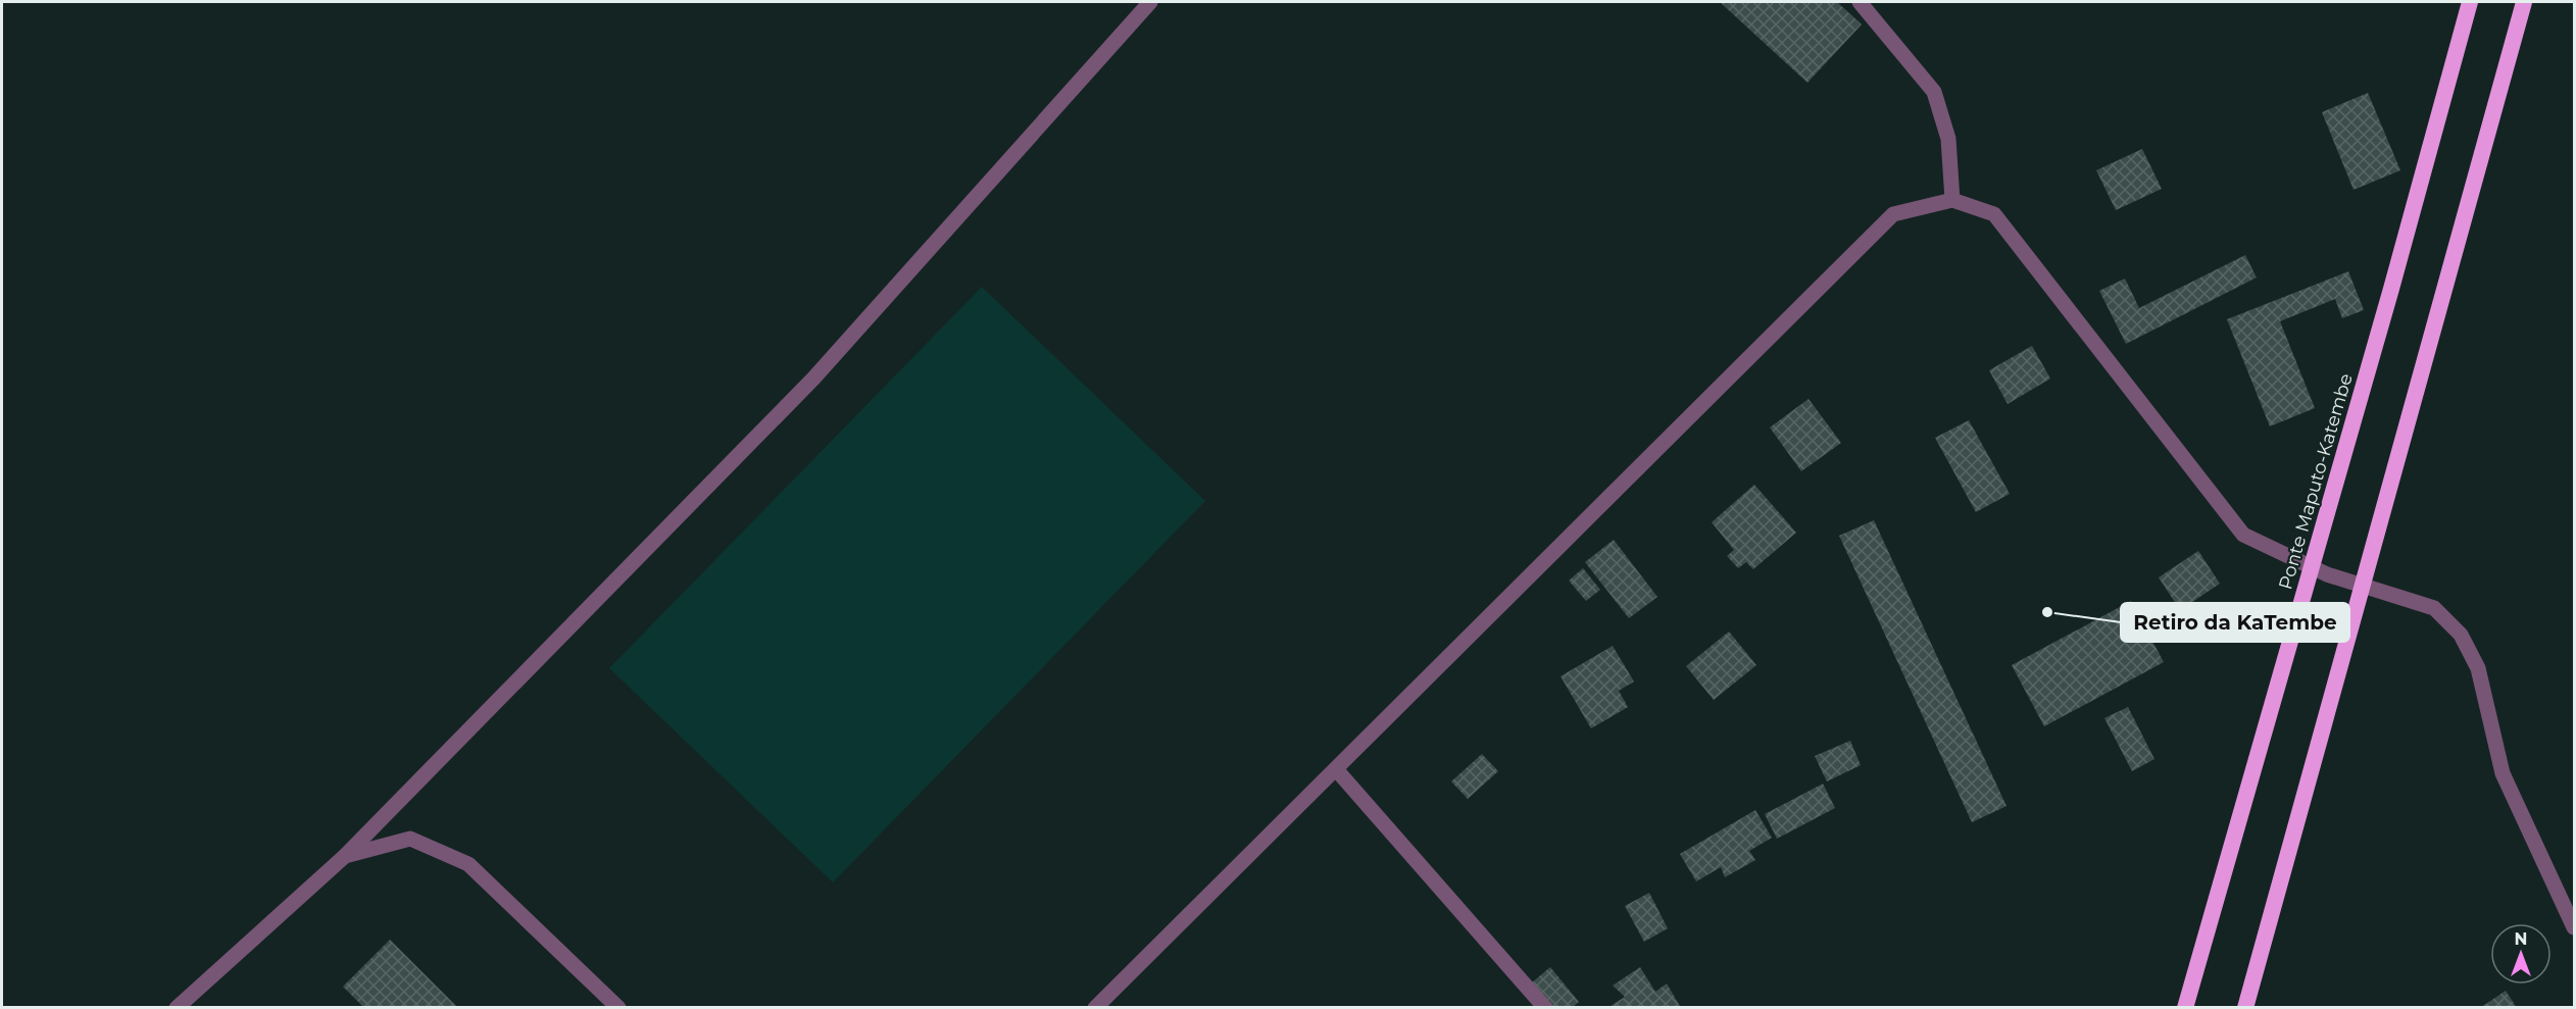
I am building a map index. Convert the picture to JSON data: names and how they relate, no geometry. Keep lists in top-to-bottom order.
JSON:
{
  "streets": {
    "highway": ["Ponte Maputo-Katembe"]
  },
  "places": ["Retiro da KaTembe"],
  "north": "top"
}
